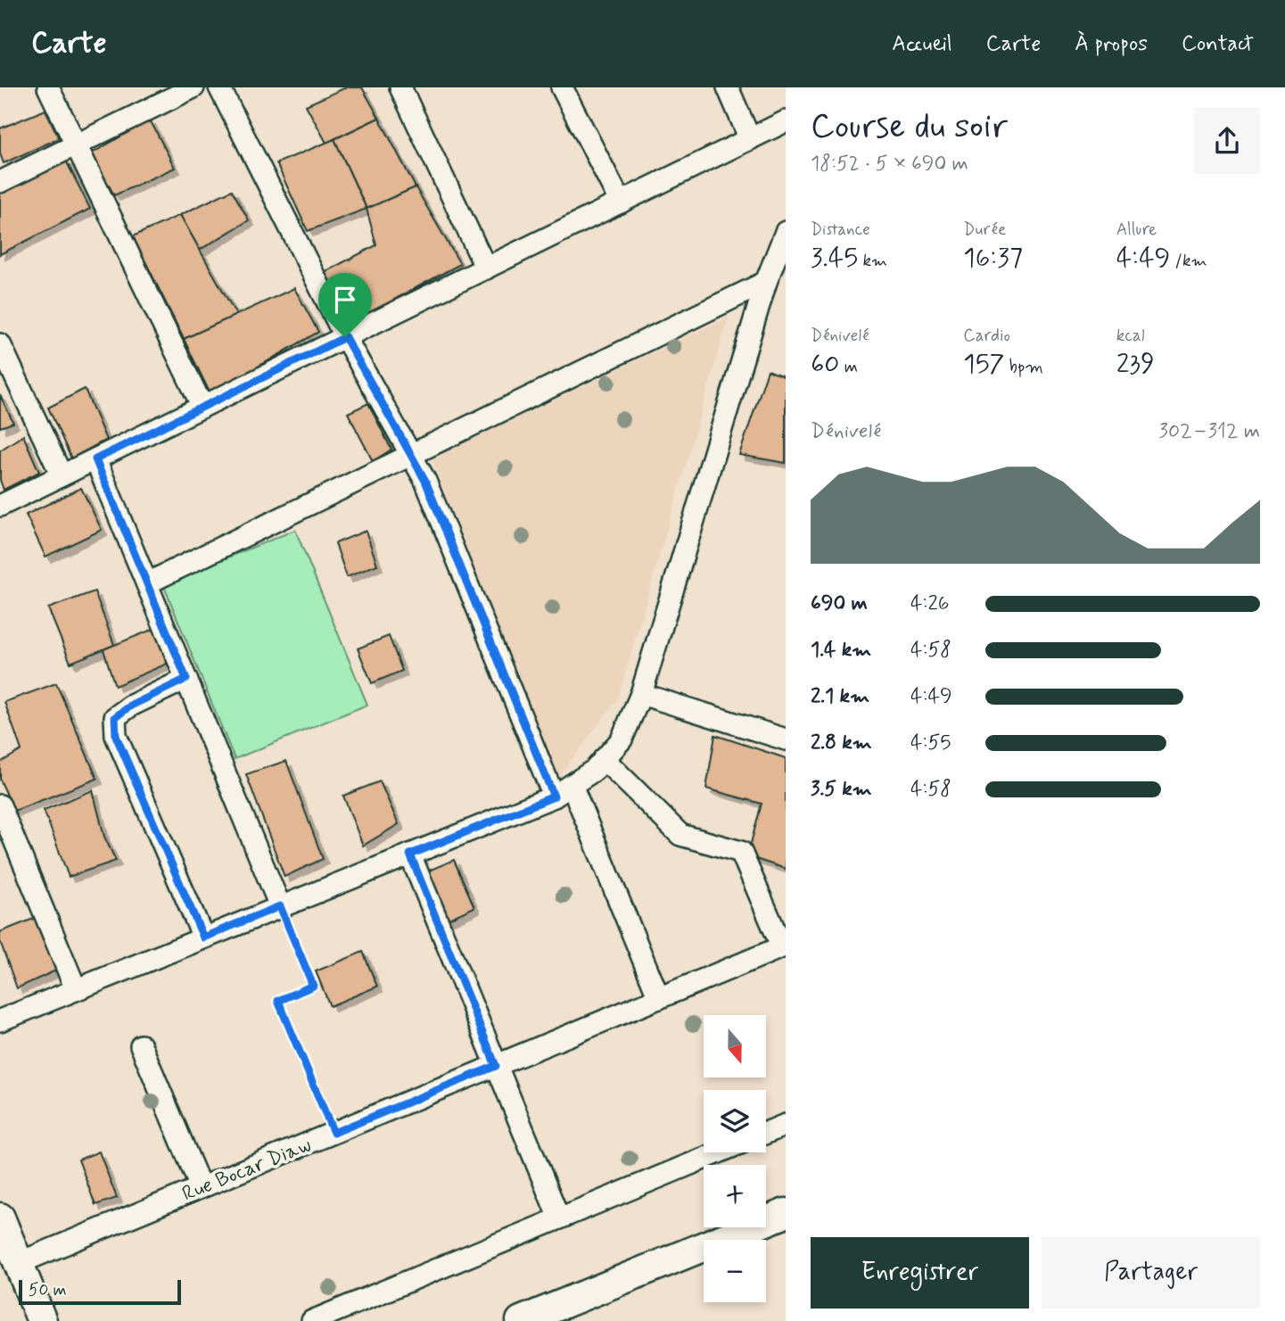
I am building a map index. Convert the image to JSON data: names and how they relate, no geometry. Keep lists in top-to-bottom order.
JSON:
{
  "streets": {
    "street": ["Rue Bocar Diaw"]
  },
  "scale_bar": "50 m",
  "north": "bottom",
  "page": {
    "header": "Carte",
    "nav": [
      "Accueil",
      "Carte",
      "À propos",
      "Contact"
    ],
    "heading": ["Course du soir", "18:52 · 5 × 690 m"],
    "stats": [
      ["Distance", "3.45 km"],
      ["Durée", "16:37"],
      ["Allure", "4:49 /km"],
      ["Dénivelé", "60 m"],
      ["Cardio", "157 bpm"],
      ["kcal", "239"]
    ],
    "chart": ["Dénivelé", "302–312 m"],
    "list": [
      {
        "name": "690 m",
        "note": "4:26"
      },
      {
        "name": "1.4 km",
        "note": "4:58"
      },
      {
        "name": "2.1 km",
        "note": "4:49"
      },
      {
        "name": "2.8 km",
        "note": "4:55"
      },
      {
        "name": "3.5 km",
        "note": "4:58"
      }
    ],
    "map_buttons": ["+", "−"],
    "buttons": ["Enregistrer", "Partager"],
    "scale": "50 m"
  }
}
